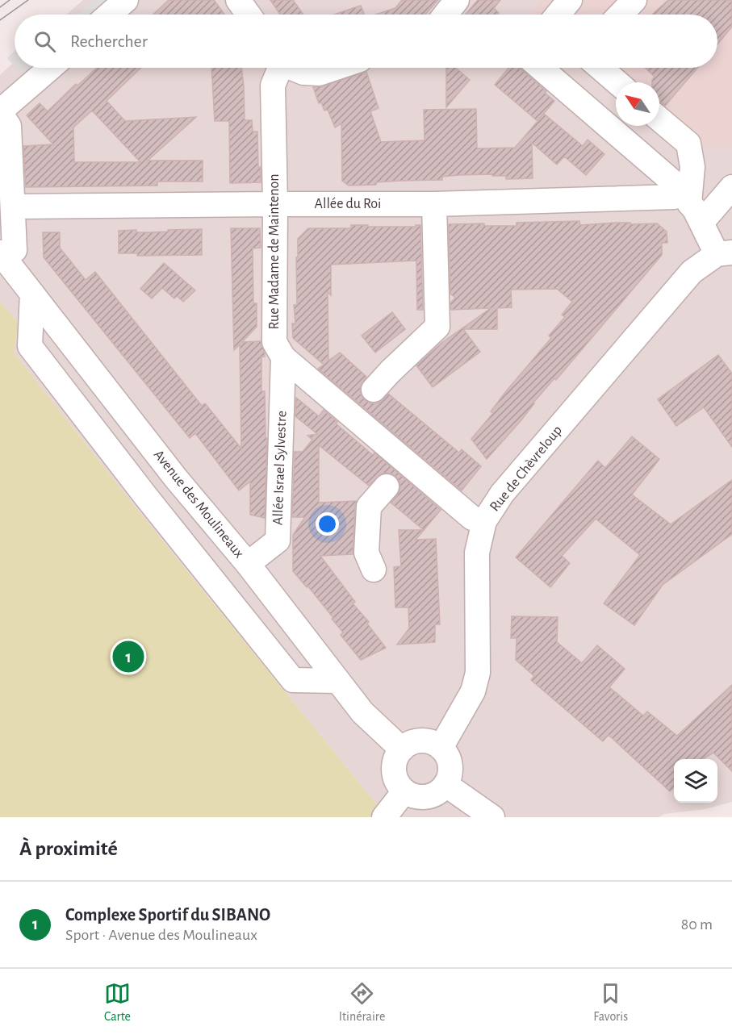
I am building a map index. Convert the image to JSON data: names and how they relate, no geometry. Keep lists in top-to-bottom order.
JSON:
{
  "streets": {
    "street": [
      "Allée du Roi",
      "Rue Madame de Maintenon",
      "Allée Israel Sylvestre",
      "Rue de Chèvreloup",
      "Avenue des Moulineaux"
    ]
  },
  "crossings": [
    ["Allée du Roi", "Rue Madame de Maintenon"],
    ["Rue Madame de Maintenon", "Allée Israel Sylvestre"],
    ["Rue Madame de Maintenon", "Rue de Chèvreloup"],
    ["Allée Israel Sylvestre", "Avenue des Moulineaux"],
    ["Rue de Chèvreloup", "Avenue des Moulineaux"]
  ],
  "north": "top left",
  "page": {
    "search": "Rechercher",
    "pins": "1",
    "heading": "À proximité",
    "list": [
      {
        "mark": "1",
        "name": "Complexe Sportif du SIBANO",
        "note": "Sport · Avenue des Moulineaux",
        "value": "80 m"
      }
    ],
    "nav": ["Carte", "Itinéraire", "Favoris"]
  }
}
